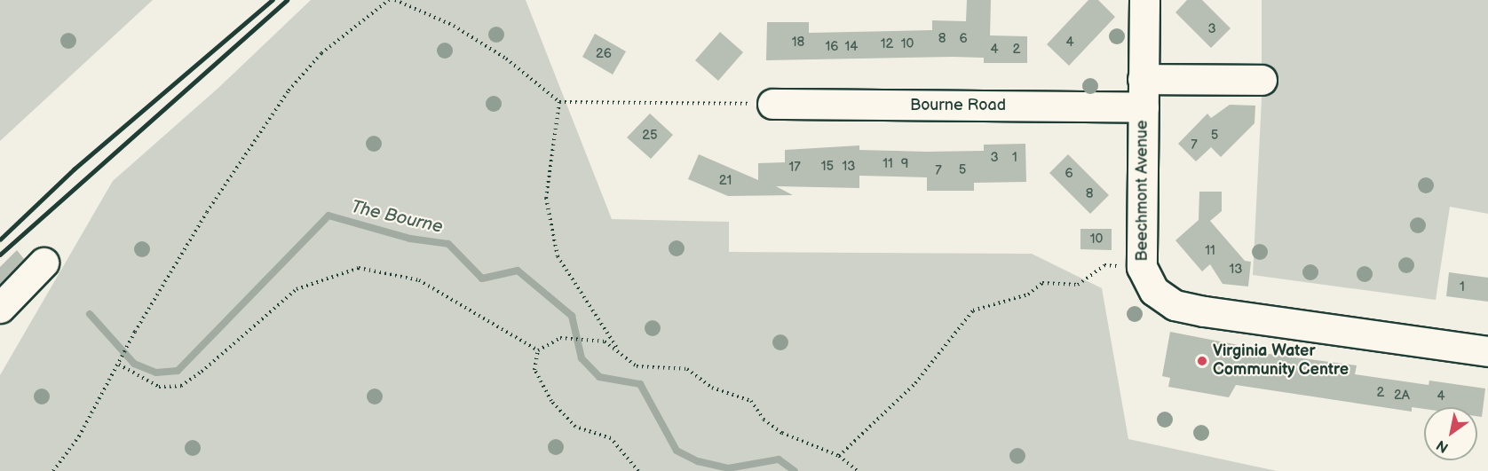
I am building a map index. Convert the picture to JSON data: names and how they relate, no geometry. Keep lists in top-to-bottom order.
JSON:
{
  "streets": {
    "street": ["Bourne Road", "Beechmont Avenue"]
  },
  "crossings": [
    ["Bourne Road", "Beechmont Avenue"]
  ],
  "water": ["The Bourne"],
  "places": ["Virginia Water Community Centre"],
  "house_numbers": [
    "3",
    "8",
    "6",
    "18",
    "4",
    "12",
    "10",
    "16",
    "14",
    "4",
    "2",
    "26",
    "25",
    "5",
    "7",
    "3",
    "1",
    "11",
    "9",
    "15",
    "13",
    "17",
    "5",
    "7",
    "6",
    "21",
    "8",
    "10",
    "11",
    "13",
    "1",
    "2",
    "2A",
    "4"
  ],
  "north": "bottom left"
}
